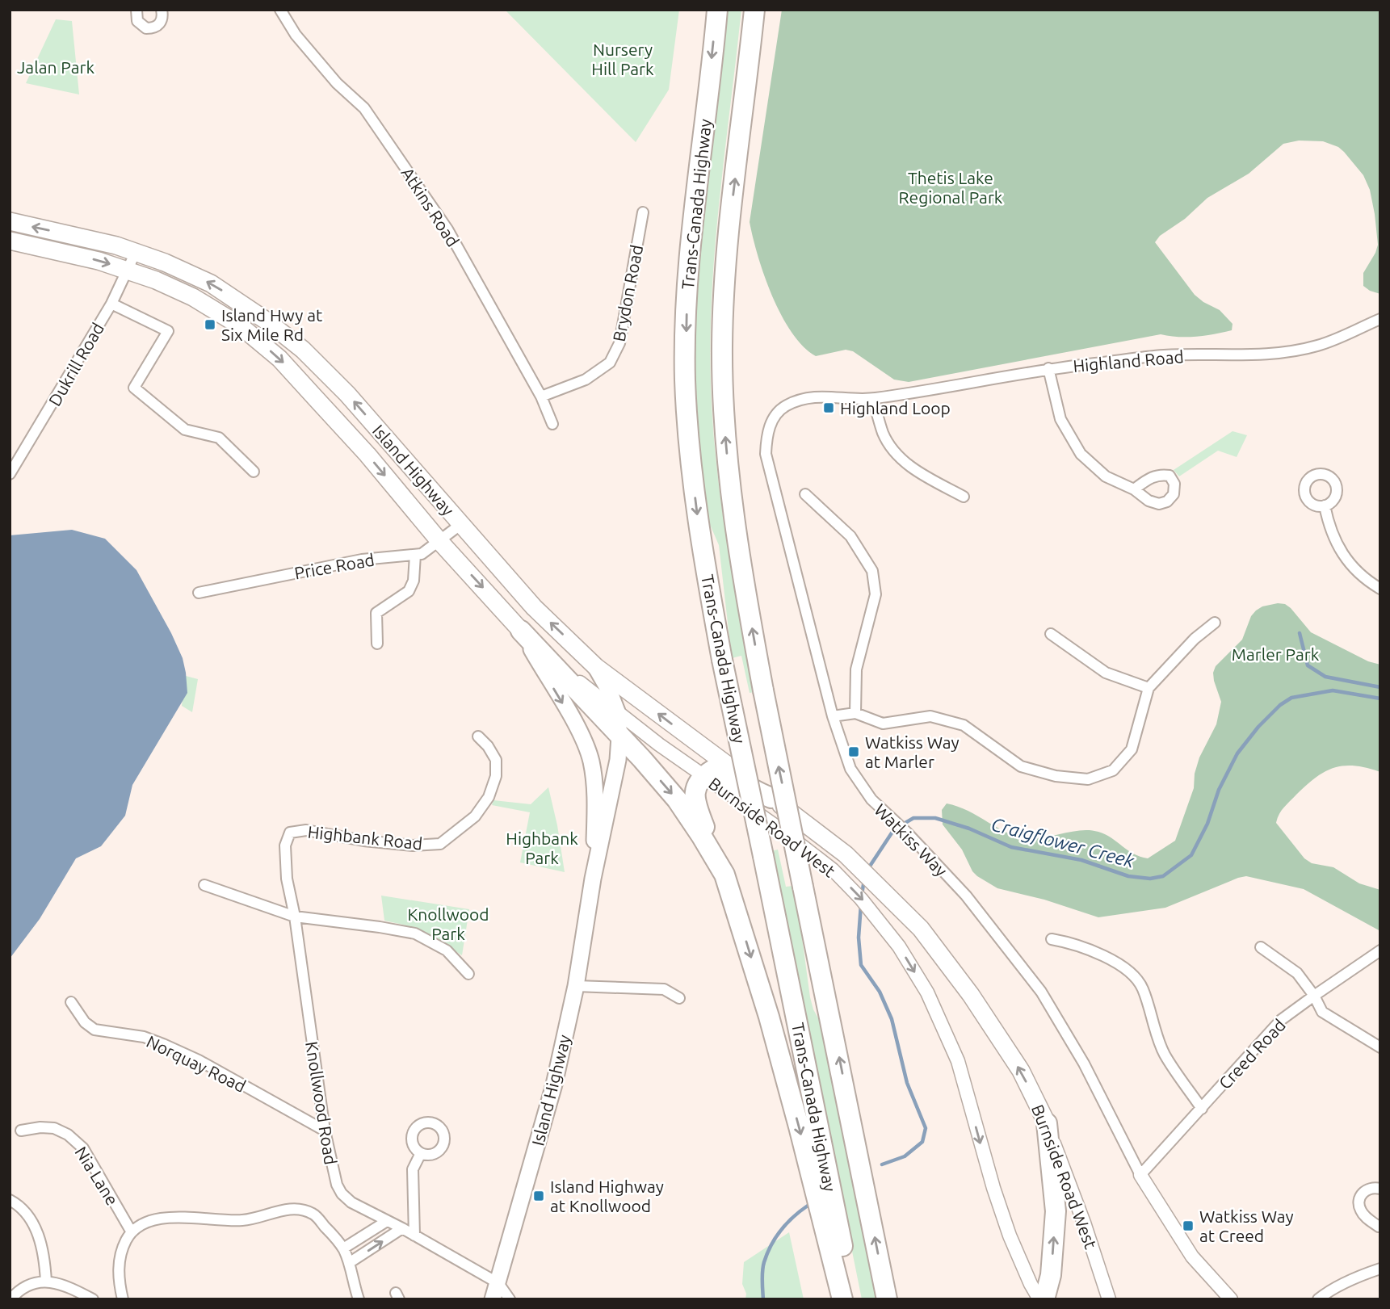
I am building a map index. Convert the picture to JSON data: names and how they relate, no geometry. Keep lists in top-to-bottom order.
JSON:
{
  "streets": {
    "highway": ["Trans-Canada Highway"],
    "main road": ["Island Highway", "Burnside Road West"],
    "street": [
      "Atkins Road",
      "Brydon Road",
      "Highland Road",
      "Dukrill Road",
      "Price Road",
      "Highbank Road",
      "Watkiss Way",
      "Creed Road",
      "Norquay Road",
      "Knollwood Road",
      "Nia Lane"
    ]
  },
  "crossings": [
    ["Atkins Road", "Brydon Road"],
    ["Highland Road", "Watkiss Way"],
    ["Dukrill Road", "Island Highway"],
    ["Island Highway", "Price Road"],
    ["Island Highway", "Burnside Road West"],
    ["Island Highway", "Knollwood Road"],
    ["Highbank Road", "Knollwood Road"],
    ["Watkiss Way", "Creed Road"],
    ["Norquay Road", "Knollwood Road"]
  ],
  "water": ["Craigflower Creek"],
  "parks": [
    "Nursery Hill Park",
    "Jalan Park",
    "Thetis Lake Regional Park",
    "Marler Park",
    "Highbank Park",
    "Knollwood Park"
  ],
  "places": {
    "transit": [
      "Island Hwy at Six Mile Rd",
      "Highland Loop",
      "Watkiss Way at Marler",
      "Island Highway at Knollwood",
      "Watkiss Way at Creed"
    ]
  }
}
